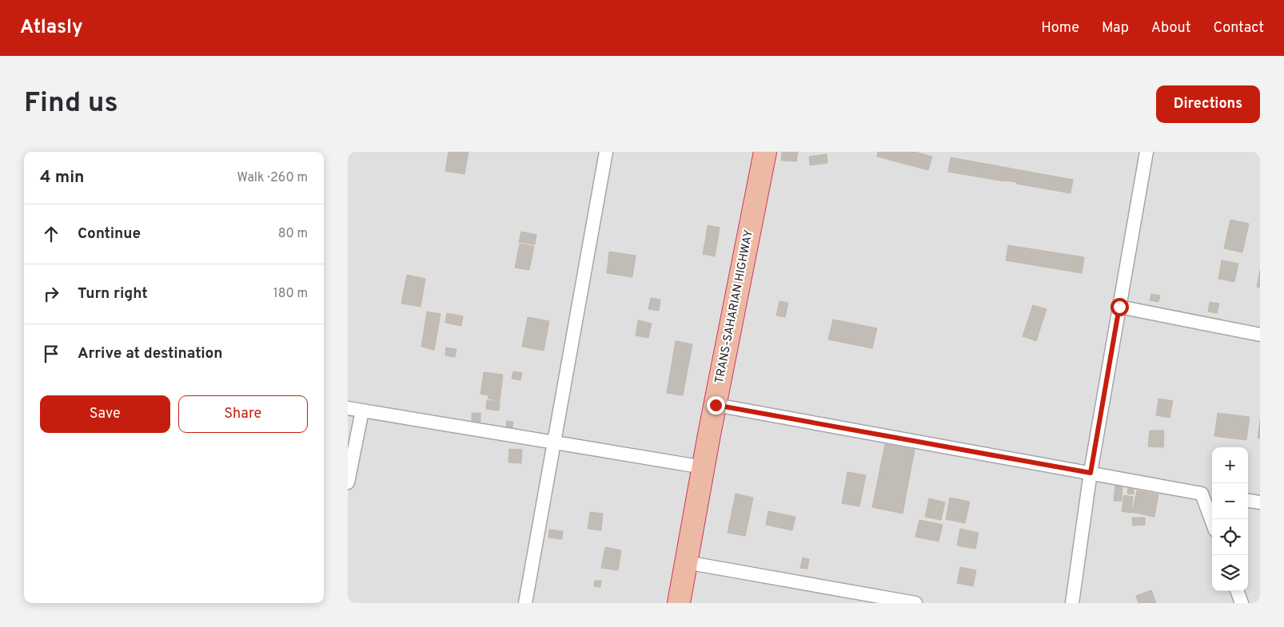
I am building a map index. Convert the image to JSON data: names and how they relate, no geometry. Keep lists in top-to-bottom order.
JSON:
{
  "streets": {
    "highway": ["TRANS-SAHARIAN HIGHWAY"]
  },
  "page": {
    "header": "Atlasly",
    "nav": [
      "Home",
      "Map",
      "About",
      "Contact"
    ],
    "buttons": [
      "Directions",
      ["Save", "Share"]
    ],
    "title": "Find us",
    "heading": ["4 min", "Walk · 260 m"],
    "list": [
      ["Continue", "80 m"],
      ["Turn right", "180 m"],
      "Arrive at destination"
    ],
    "map_buttons": ["+", "−"]
  }
}
